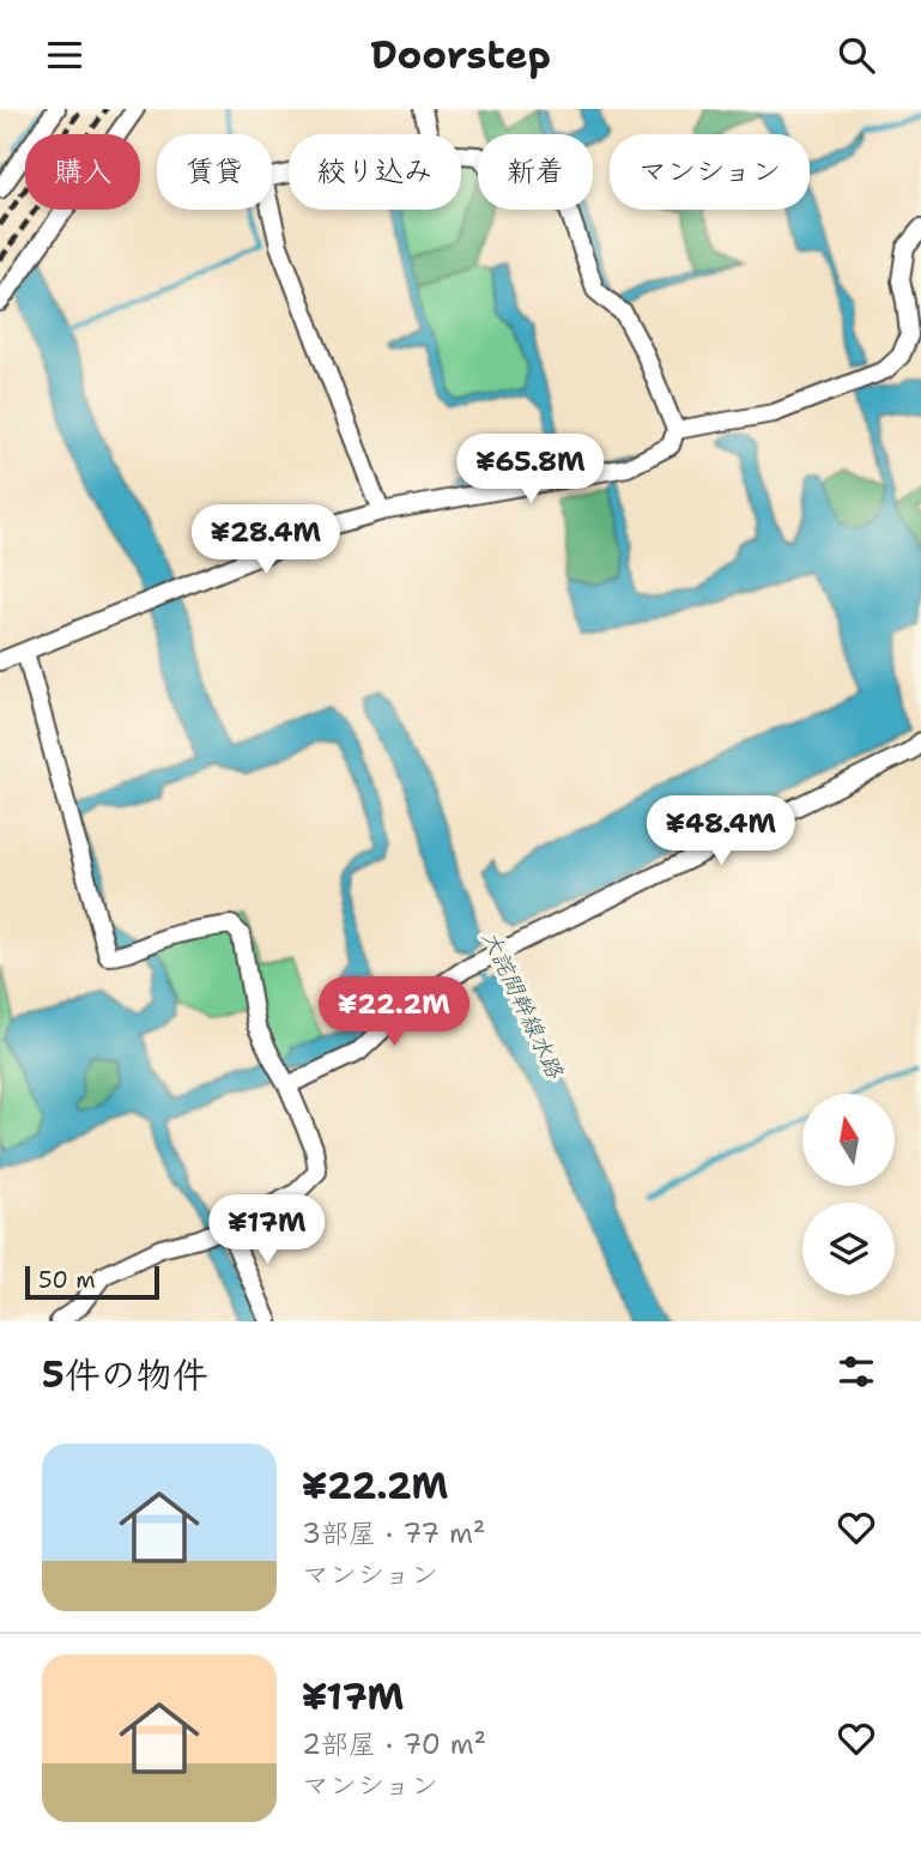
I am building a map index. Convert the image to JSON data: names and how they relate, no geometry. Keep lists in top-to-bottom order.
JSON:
{
  "water": ["大詫間幹線水路"],
  "scale_bar": "50 m",
  "north": "top",
  "page": {
    "header": "Doorstep",
    "chip": [
      "購入",
      "賃貸",
      "絞り込み",
      "新着",
      "マンション"
    ],
    "price": [
      "¥65.8M",
      "¥28.4M",
      "¥48.4M",
      "¥22.2M",
      "¥17M"
    ],
    "scale": "50 m",
    "heading": "5件の物件",
    "list": [
      {
        "name": "¥22.2M",
        "note": "3部屋 · 77 m² · マンション"
      },
      {
        "name": "¥17M",
        "note": "2部屋 · 70 m² · マンション"
      }
    ]
  }
}
